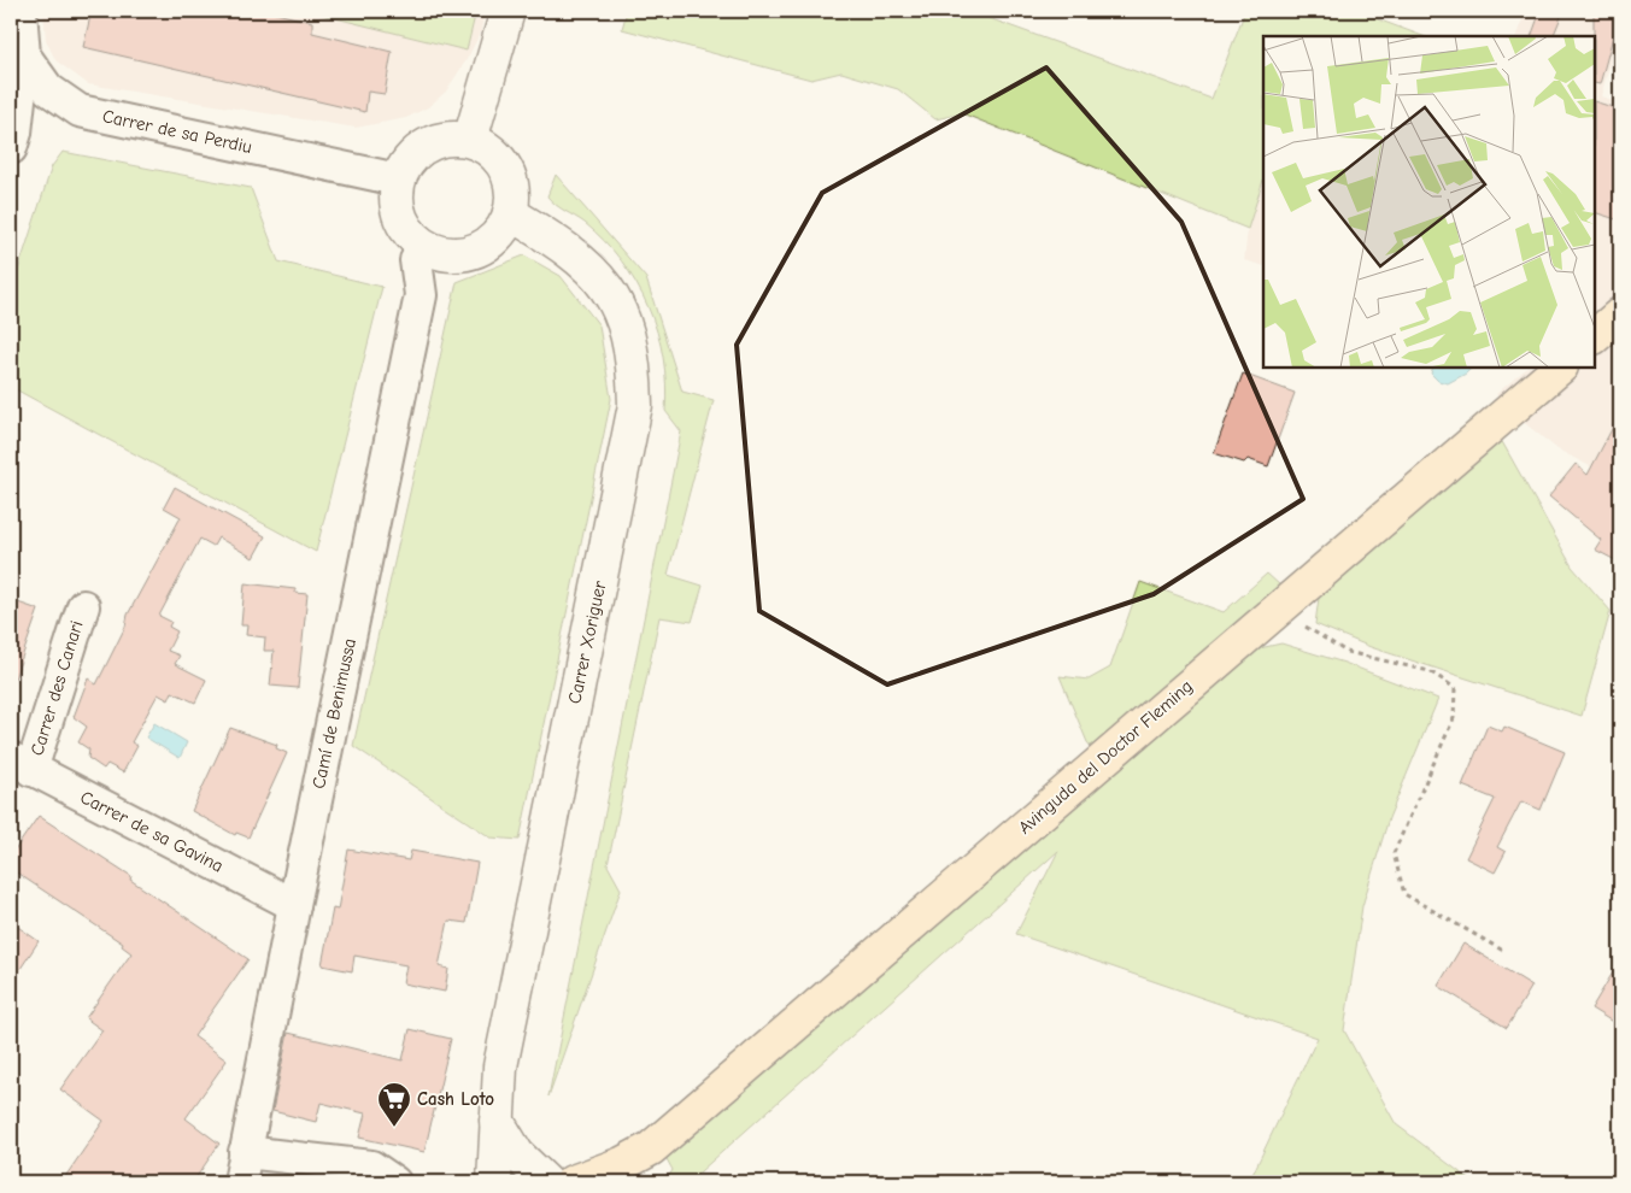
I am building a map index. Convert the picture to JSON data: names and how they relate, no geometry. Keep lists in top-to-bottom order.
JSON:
{
  "streets": {
    "main road": ["Avinguda del Doctor Fleming"],
    "street": [
      "Carrer de sa Perdiu",
      "Carrer Xoriguer",
      "Carrer des Canari",
      "Camí de Benimussa",
      "Carrer de sa Gavina"
    ]
  },
  "crossings": [
    ["Carrer de sa Perdiu", "Carrer Xoriguer"],
    ["Carrer de sa Perdiu", "Camí de Benimussa"],
    ["Carrer Xoriguer", "Camí de Benimussa"],
    ["Carrer des Canari", "Carrer de sa Gavina"],
    ["Camí de Benimussa", "Carrer de sa Gavina"]
  ],
  "places": {
    "supermarket": ["Cash Loto"]
  }
}
